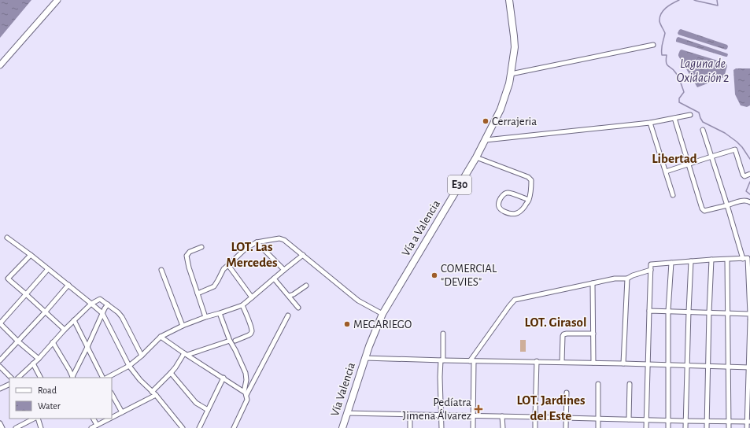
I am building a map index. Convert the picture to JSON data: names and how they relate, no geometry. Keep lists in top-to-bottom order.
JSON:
{
  "streets": {
    "highway": ["E30", "Vía a Valencia", "Vía Valencia"]
  },
  "crossings": [
    ["Vía a Valencia", "Vía Valencia"]
  ],
  "districts": [
    "Libertad",
    "LOT. Las Mercedes",
    "LOT. Girasol",
    "LOT. Jardines del Este"
  ],
  "water": ["Laguna de Oxidación 2"],
  "places": {
    "other": ["Cerrajeria", "COMERCIAL \"DEVIES\"", "MEGARIEGO"],
    "health": ["Pedíatra Jimena Álvarez"]
  },
  "legend": ["Road", "Water"]
}
